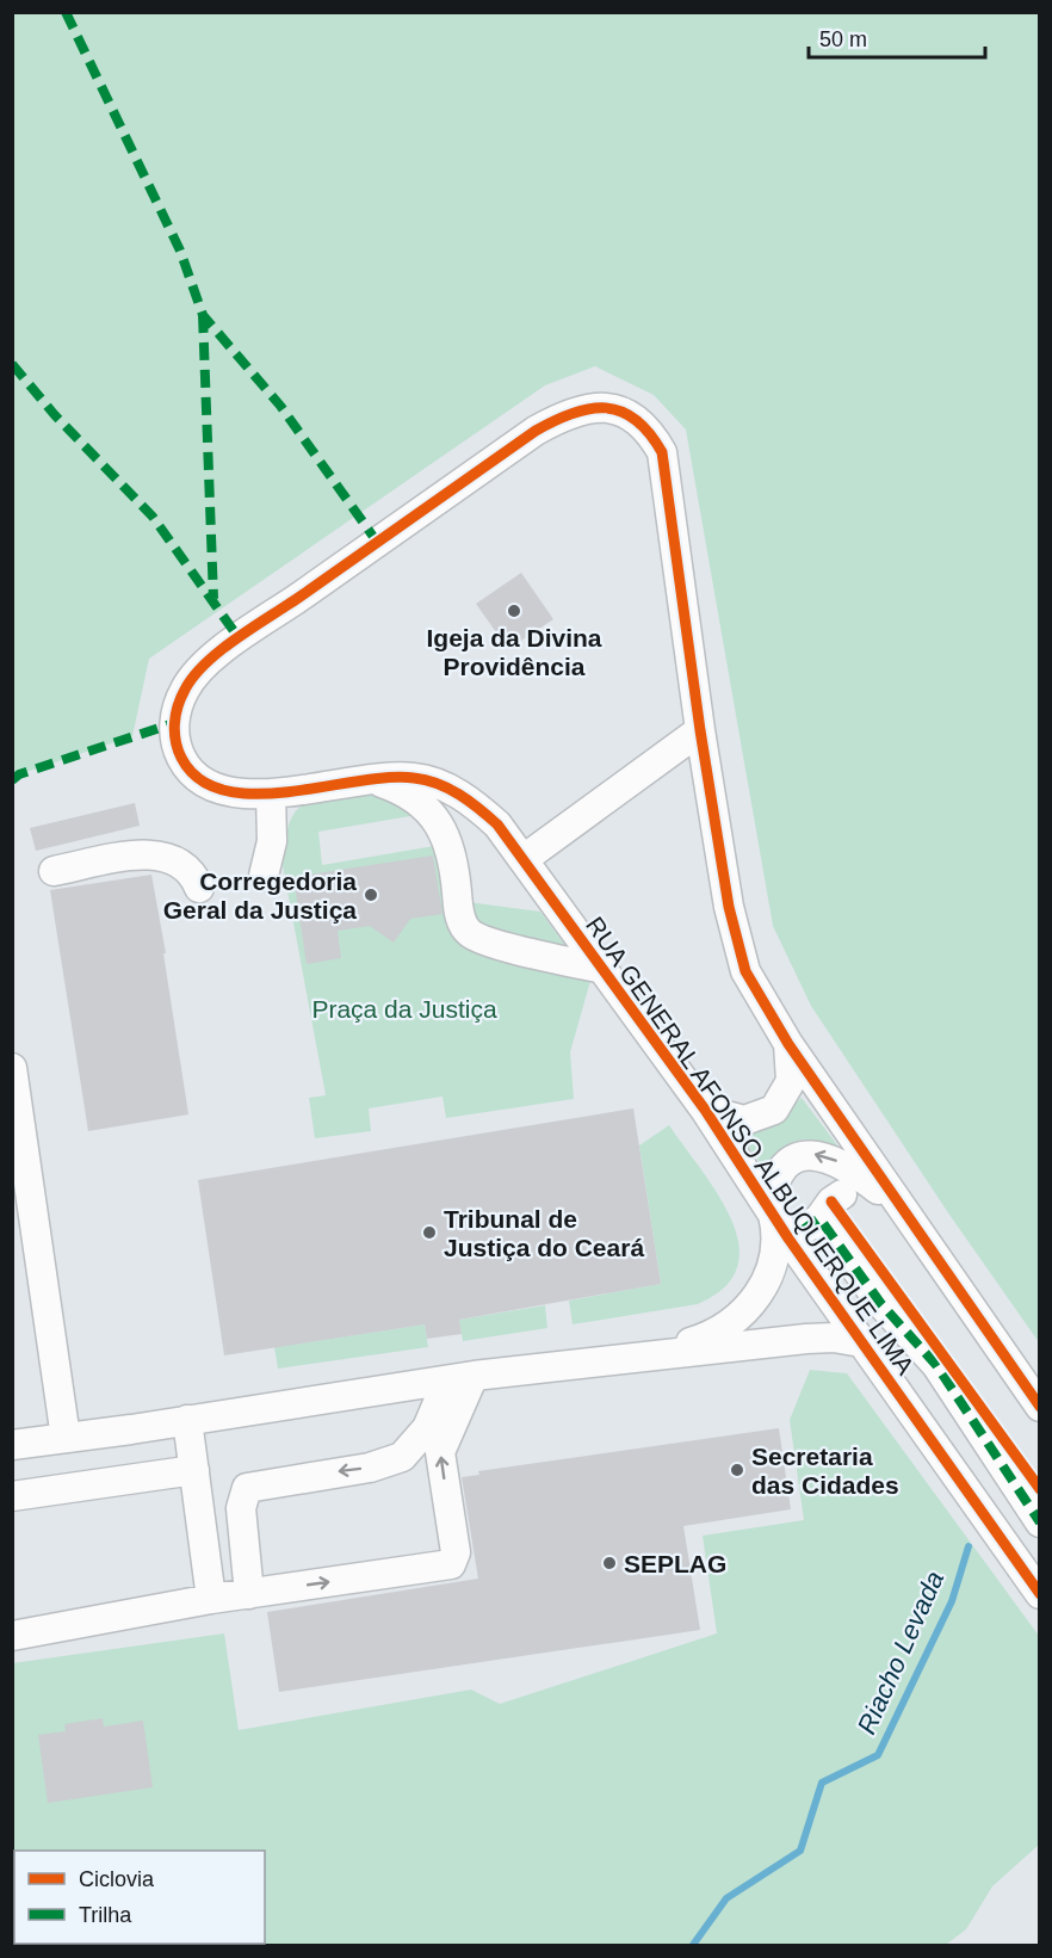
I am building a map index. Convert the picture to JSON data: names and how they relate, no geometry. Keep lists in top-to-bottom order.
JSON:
{
  "streets": {
    "street": ["RUA GENERAL AFONSO ALBUQUERQUE LIMA"]
  },
  "water": ["Riacho Levada"],
  "parks": ["Praça da Justiça"],
  "places": [
    "Igeja da Divina Providência",
    "Corregedoria Geral da Justiça",
    "Tribunal de Justiça do Ceará",
    "Secretaria das Cidades",
    "SEPLAG"
  ],
  "legend": ["Ciclovia", "Trilha"],
  "scale_bar": "50 m"
}
